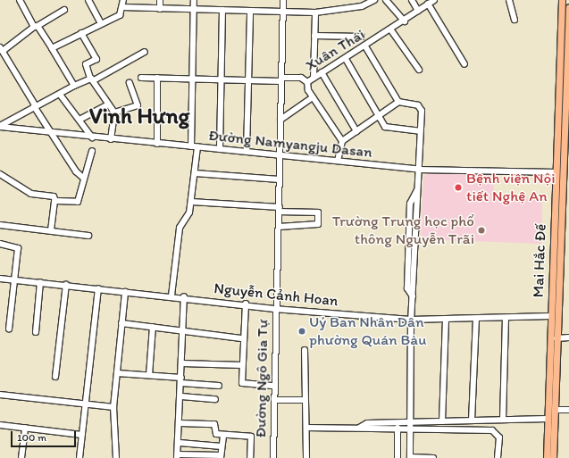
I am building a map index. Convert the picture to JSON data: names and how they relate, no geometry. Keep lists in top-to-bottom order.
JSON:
{
  "streets": {
    "main road": ["Mai Hắc Đế"],
    "street": [
      "Xuân Thái",
      "Đường Namyangju Dasan",
      "Nguyễn Cảnh Hoan",
      "Đường Ngô Gia Tự"
    ]
  },
  "crossings": [
    ["Đường Namyangju Dasan", "Mai Hắc Đế"],
    ["Đường Namyangju Dasan", "Đường Ngô Gia Tự"],
    ["Mai Hắc Đế", "Nguyễn Cảnh Hoan"],
    ["Nguyễn Cảnh Hoan", "Đường Ngô Gia Tự"]
  ],
  "districts": ["Vinh Hưng"],
  "places": ["Bệnh viện Nội tiết Nghệ An", "Trường Trung học phổ thông Nguyễn Trãi", "Uỷ Ban Nhân Dân phường Quán Bàu"],
  "scale_bar": "100 m"
}
